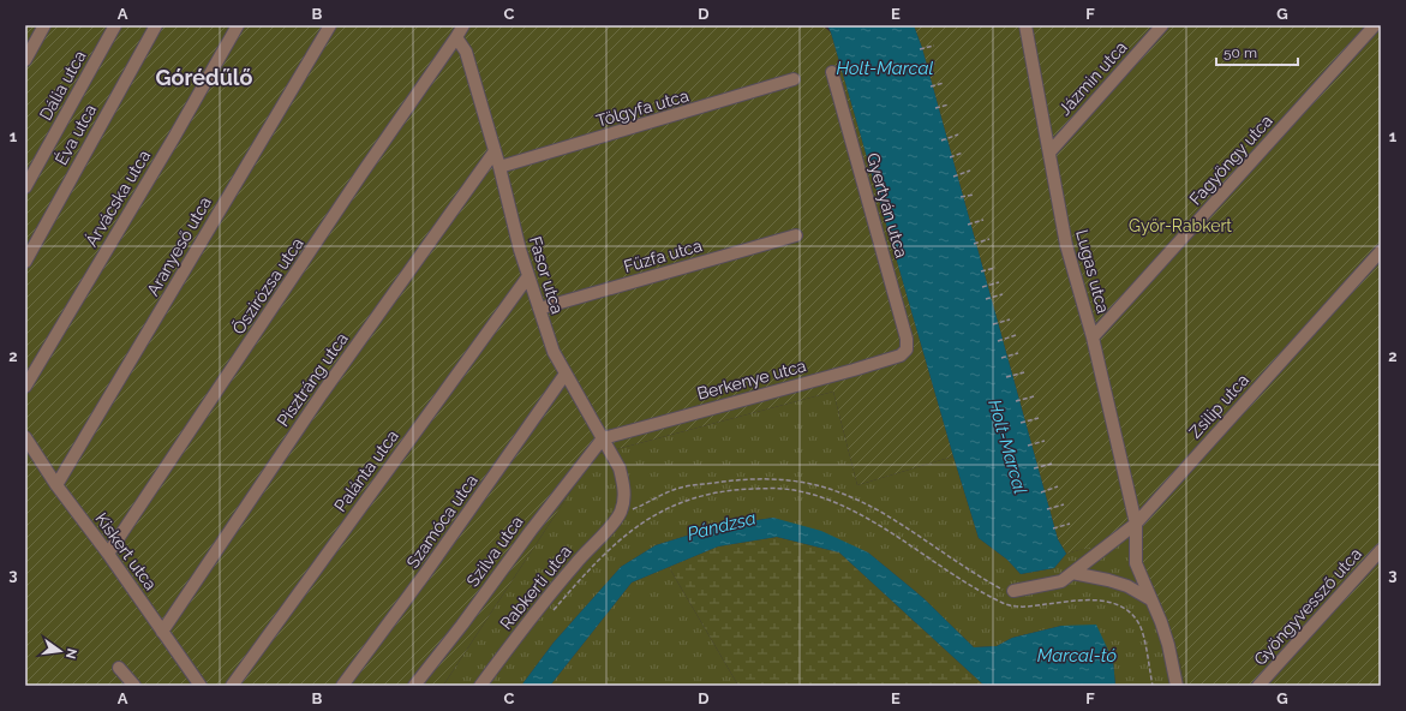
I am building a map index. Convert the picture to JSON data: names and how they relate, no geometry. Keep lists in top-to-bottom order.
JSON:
{
  "streets": {
    "street": [
      "Jázmin utca",
      "Dália utca",
      "Tölgyfa utca",
      "Éva utca",
      "Fagyöngy utca",
      "Árvácska utca",
      "Gyertyán utca",
      "Aranyeső utca",
      "Fűzfa utca",
      "Lugas utca",
      "Fasor utca",
      "Őszirózsa utca",
      "Pisztráng utca",
      "Berkenye utca",
      "Zsilip utca",
      "Palánta utca",
      "Szamóca utca",
      "Kiskert utca",
      "Szilva utca",
      "Rabkerti utca",
      "Gyöngyvessző utca"
    ]
  },
  "crossings": [
    ["Jázmin utca", "Lugas utca"],
    ["Tölgyfa utca", "Fasor utca"],
    ["Fagyöngy utca", "Lugas utca"],
    ["Gyertyán utca", "Berkenye utca"],
    ["Aranyeső utca", "Kiskert utca"],
    ["Fűzfa utca", "Fasor utca"],
    ["Lugas utca", "Zsilip utca"],
    ["Fasor utca", "Őszirózsa utca"],
    ["Fasor utca", "Pisztráng utca"],
    ["Fasor utca", "Berkenye utca"],
    ["Fasor utca", "Palánta utca"],
    ["Fasor utca", "Szamóca utca"],
    ["Fasor utca", "Szilva utca"],
    ["Fasor utca", "Rabkerti utca"],
    ["Őszirózsa utca", "Kiskert utca"],
    ["Pisztráng utca", "Kiskert utca"],
    ["Berkenye utca", "Szilva utca"]
  ],
  "districts": ["Górédűlő"],
  "water": ["Holt-Marcal", "Pándzsa", "Marcal-tó"],
  "parks": ["Győr-Rabkert"],
  "scale_bar": "50 m",
  "north": "right",
  "grid": {
    "columns": [
      "A",
      "B",
      "C",
      "D",
      "E",
      "F",
      "G"
    ],
    "rows": ["1", "2", "3"]
  }
}
